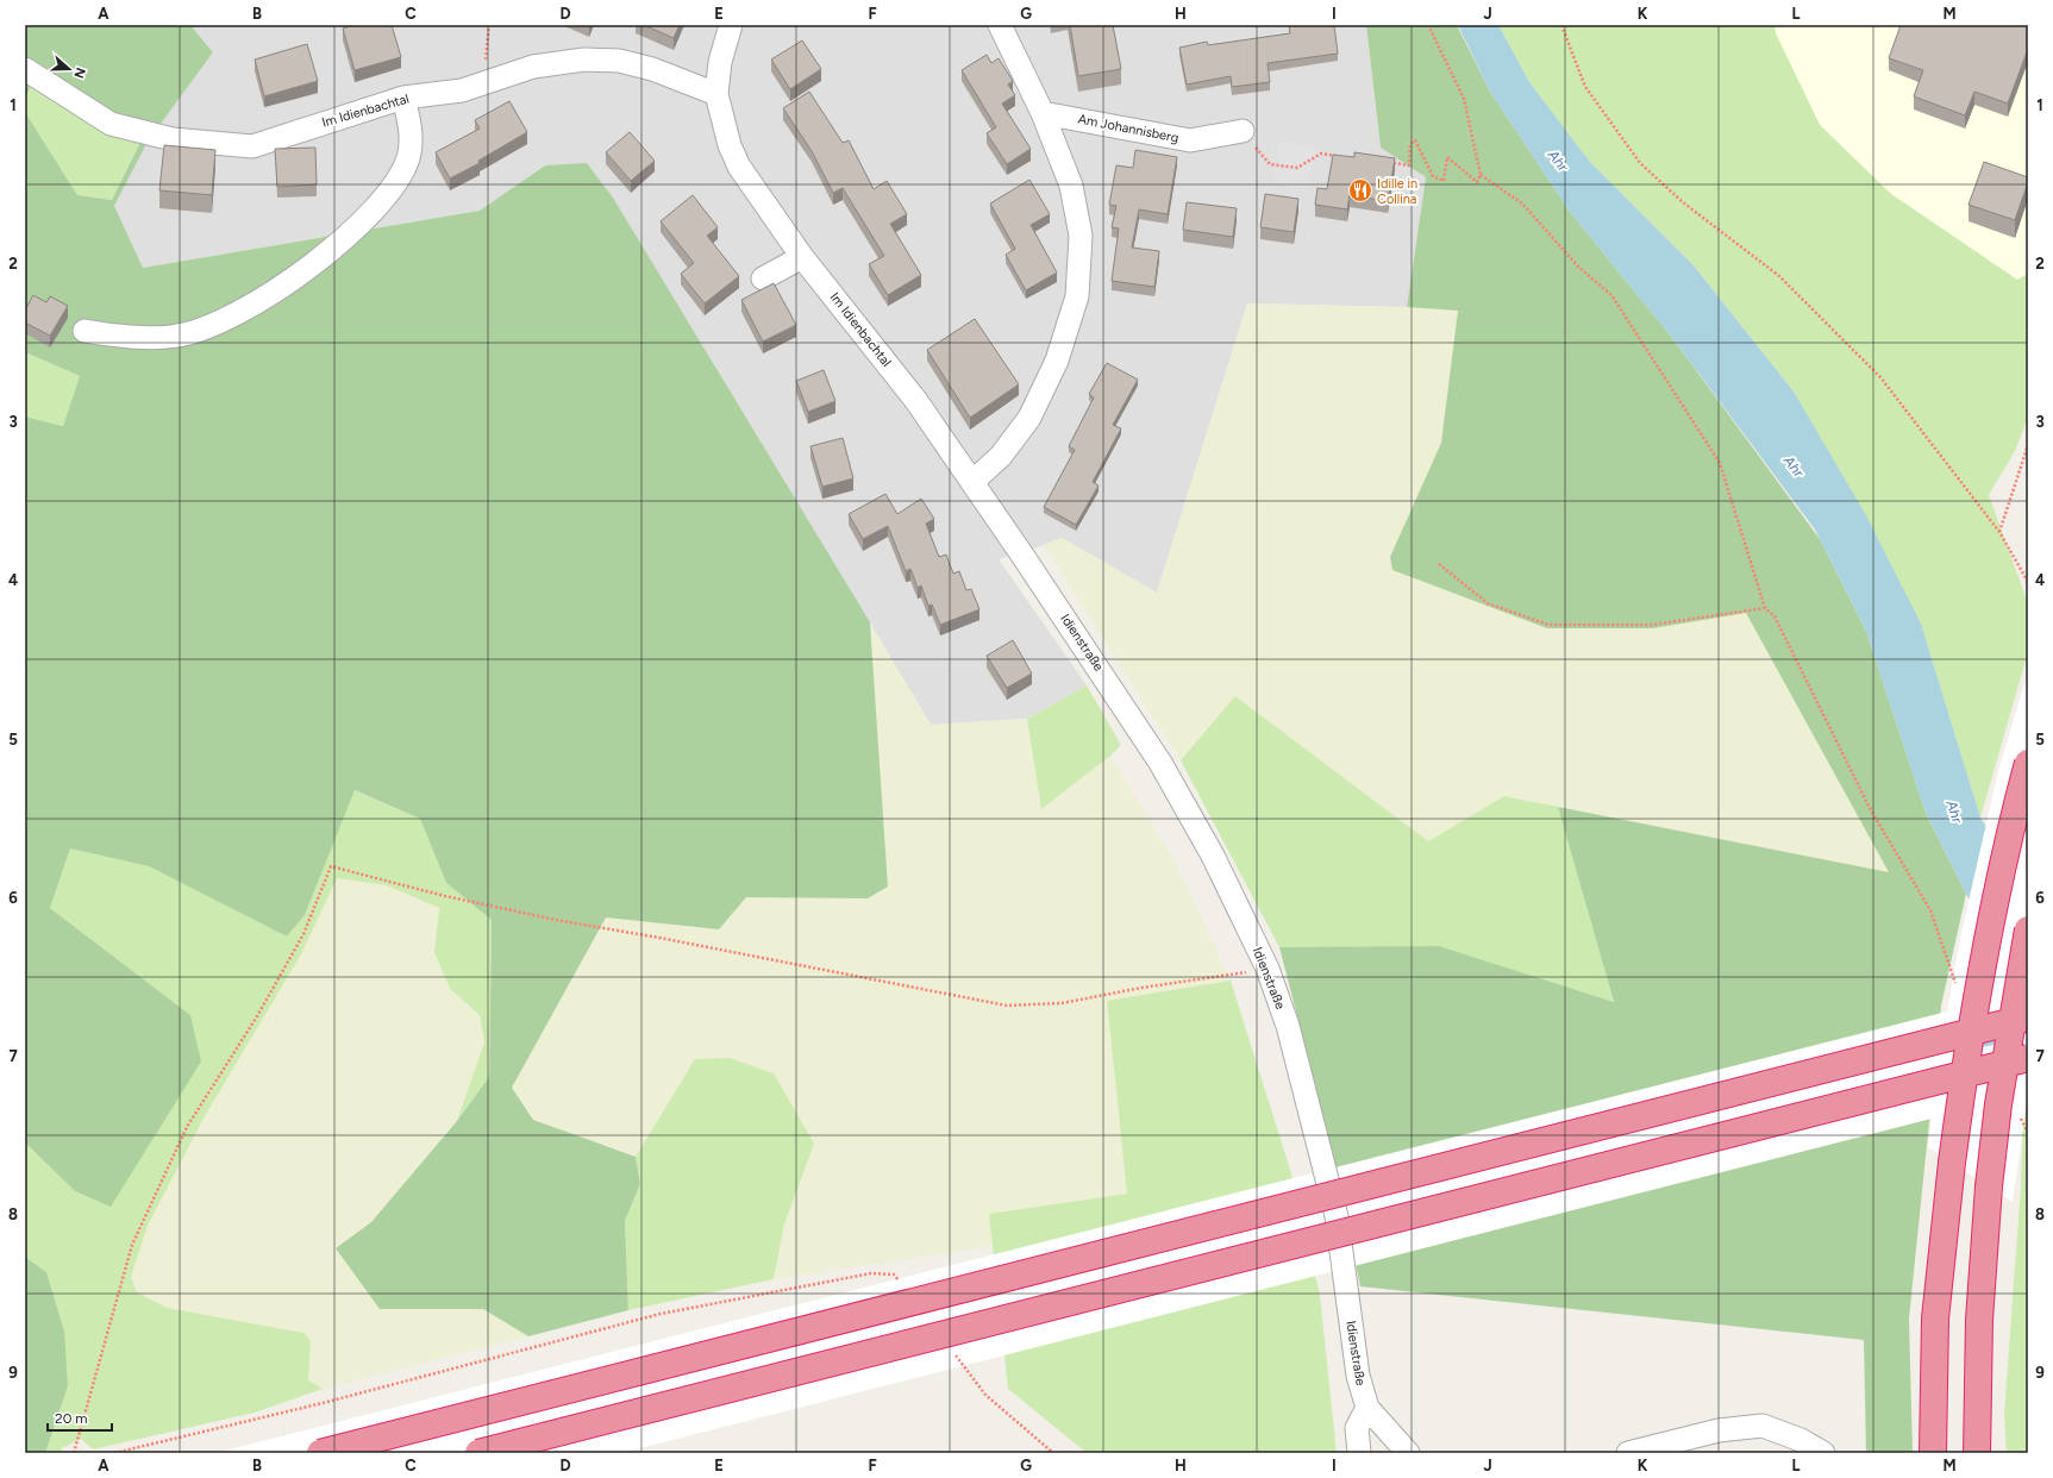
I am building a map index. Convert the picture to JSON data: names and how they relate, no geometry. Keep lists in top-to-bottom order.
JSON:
{
  "streets": {
    "street": ["Im Idienbachtal", "Am Johannisberg", "Idienstraße"]
  },
  "crossings": [
    ["Im Idienbachtal", "Idienstraße"]
  ],
  "water": ["Ahr"],
  "places": {
    "restaurant": ["Idille in Collina"]
  },
  "scale_bar": "20 m",
  "north": "right",
  "grid": {
    "columns": [
      "A",
      "B",
      "C",
      "D",
      "E",
      "F",
      "G",
      "H",
      "I",
      "J",
      "K",
      "L",
      "M"
    ],
    "rows": [
      "1",
      "2",
      "3",
      "4",
      "5",
      "6",
      "7",
      "8",
      "9"
    ]
  }
}
